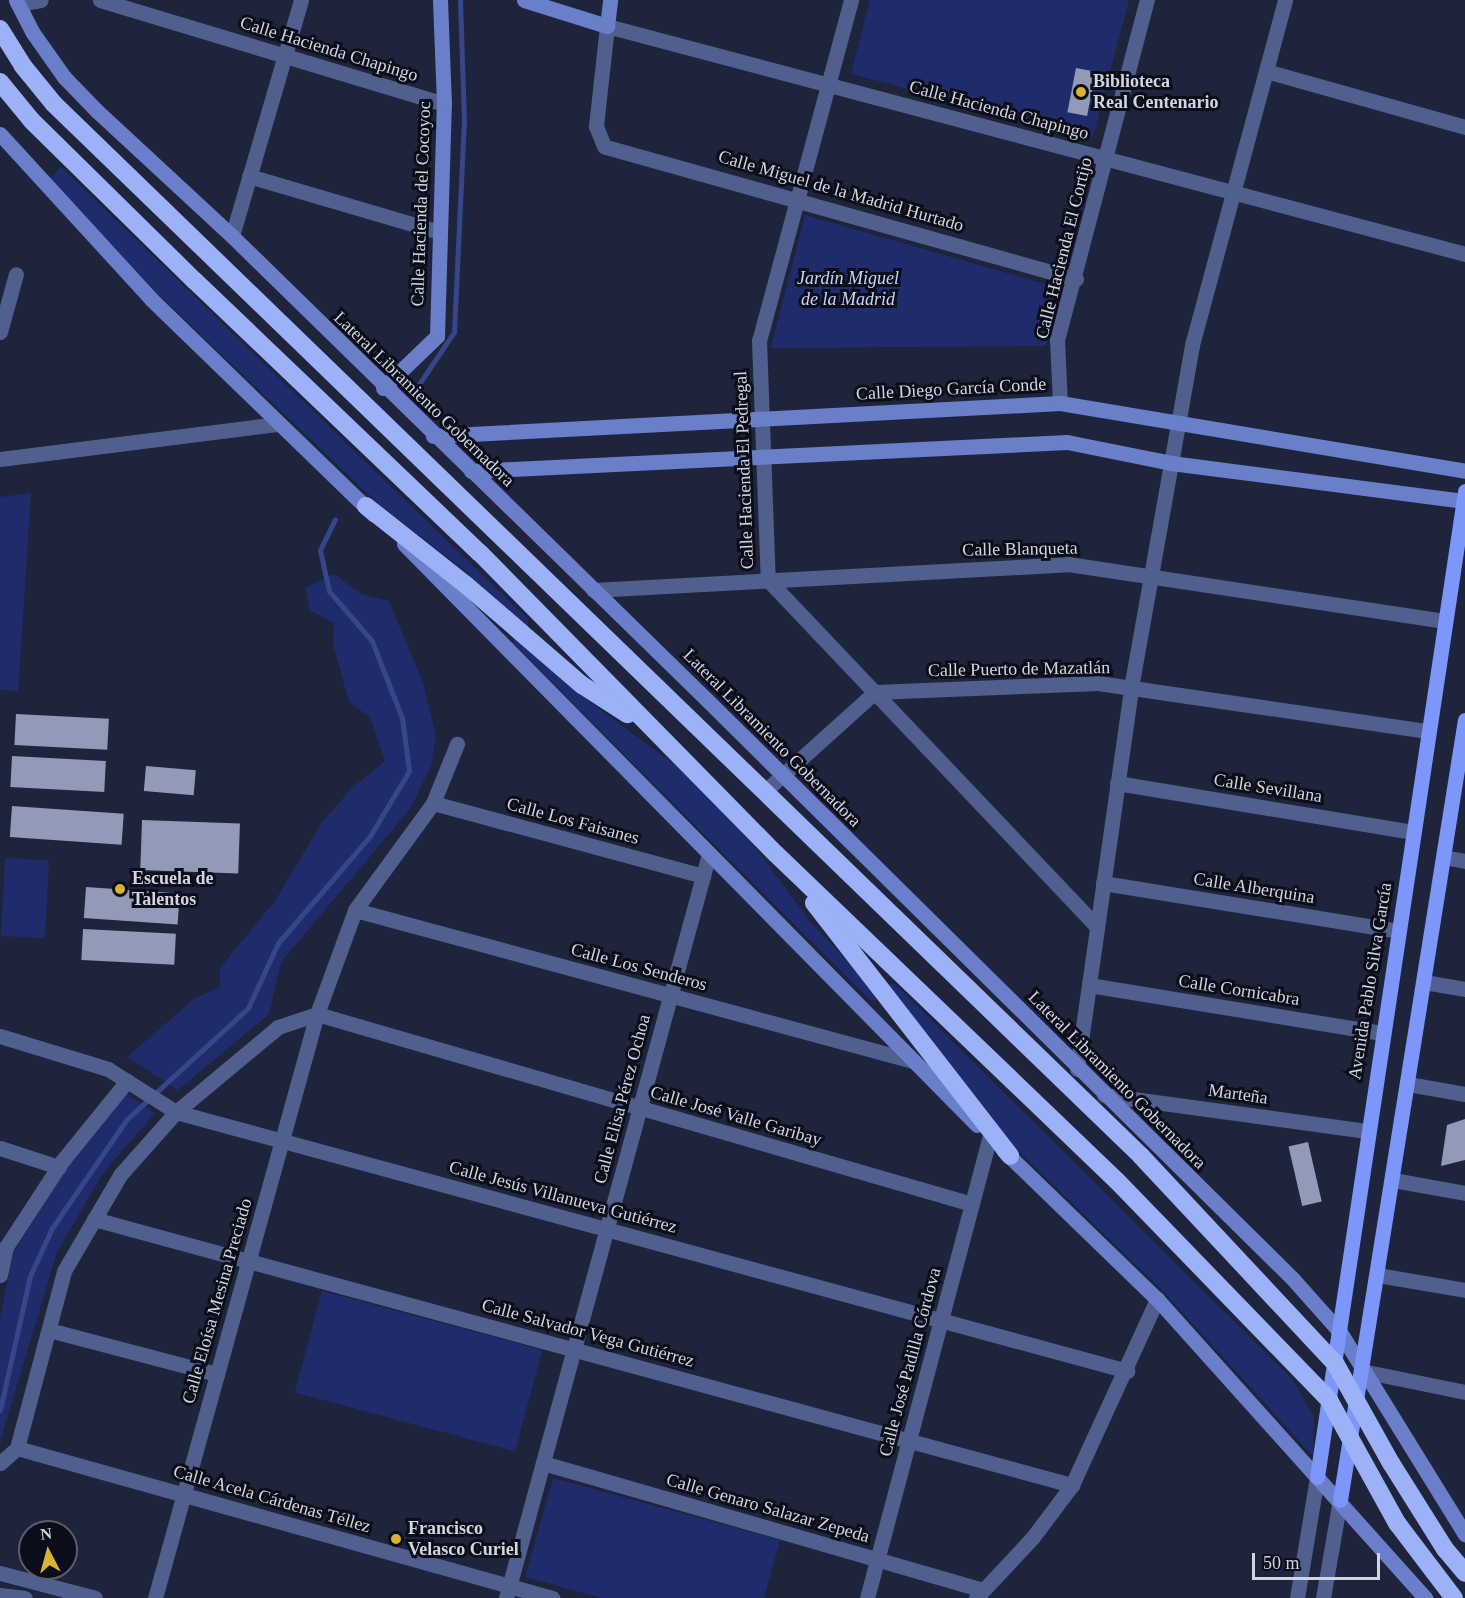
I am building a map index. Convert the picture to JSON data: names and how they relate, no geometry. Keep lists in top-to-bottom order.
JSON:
{
  "streets": {
    "main road": ["Avenida Pablo Silva García"],
    "street": [
      "Calle Hacienda Chapingo",
      "Calle Miguel de la Madrid Hurtado",
      "Calle Hacienda del Cocoyoc",
      "Calle Hacienda El Cortijo",
      "Calle Diego García Conde",
      "Lateral Libramiento Gobernadora",
      "Calle Hacienda El Pedregal",
      "Calle Blanqueta",
      "Calle Puerto de Mazatlán",
      "Calle Sevillana",
      "Calle Los Faisanes",
      "Calle Alberquina",
      "Calle Los Senderos",
      "Calle Cornicabra",
      "Marteña",
      "Calle Elisa Pérez Ochoa",
      "Calle José Valle Garibay",
      "Calle Jesús Villanueva Gutiérrez",
      "Calle Eloísa Mesina Preciado",
      "Calle Salvador Vega Gutiérrez",
      "Calle José Padilla Córdova",
      "Calle Acela Cárdenas Téllez",
      "Calle Genaro Salazar Zepeda"
    ]
  },
  "crossings": [
    ["Calle Hacienda Chapingo", "Calle Miguel de la Madrid Hurtado"],
    ["Calle Hacienda Chapingo", "Calle Hacienda del Cocoyoc"],
    ["Calle Hacienda Chapingo", "Calle Hacienda El Cortijo"],
    ["Calle Hacienda Chapingo", "Calle Hacienda El Pedregal"],
    ["Calle Miguel de la Madrid Hurtado", "Calle Hacienda El Cortijo"],
    ["Calle Miguel de la Madrid Hurtado", "Calle Hacienda El Pedregal"],
    ["Calle Hacienda del Cocoyoc", "Lateral Libramiento Gobernadora"],
    ["Calle Hacienda El Cortijo", "Calle Diego García Conde"],
    ["Calle Diego García Conde", "Lateral Libramiento Gobernadora"],
    ["Calle Diego García Conde", "Calle Hacienda El Pedregal"],
    ["Lateral Libramiento Gobernadora", "Calle Blanqueta"],
    ["Lateral Libramiento Gobernadora", "Avenida Pablo Silva García"],
    ["Lateral Libramiento Gobernadora", "Marteña"],
    ["Calle Hacienda El Pedregal", "Calle Blanqueta"],
    ["Calle Hacienda El Pedregal", "Calle Puerto de Mazatlán"],
    ["Calle Blanqueta", "Avenida Pablo Silva García"],
    ["Calle Puerto de Mazatlán", "Avenida Pablo Silva García"],
    ["Calle Sevillana", "Avenida Pablo Silva García"],
    ["Calle Los Faisanes", "Calle Elisa Pérez Ochoa"],
    ["Calle Los Faisanes", "Calle Eloísa Mesina Preciado"],
    ["Calle Alberquina", "Avenida Pablo Silva García"],
    ["Calle Los Senderos", "Calle Elisa Pérez Ochoa"],
    ["Calle Los Senderos", "Calle Eloísa Mesina Preciado"],
    ["Avenida Pablo Silva García", "Calle Cornicabra"],
    ["Avenida Pablo Silva García", "Marteña"],
    ["Calle Elisa Pérez Ochoa", "Calle José Valle Garibay"],
    ["Calle Elisa Pérez Ochoa", "Calle Jesús Villanueva Gutiérrez"],
    ["Calle Elisa Pérez Ochoa", "Calle Salvador Vega Gutiérrez"],
    ["Calle Elisa Pérez Ochoa", "Calle Acela Cárdenas Téllez"],
    ["Calle Elisa Pérez Ochoa", "Calle Genaro Salazar Zepeda"],
    ["Calle José Valle Garibay", "Calle Eloísa Mesina Preciado"],
    ["Calle José Valle Garibay", "Calle José Padilla Córdova"],
    ["Calle Jesús Villanueva Gutiérrez", "Calle Eloísa Mesina Preciado"],
    ["Calle Jesús Villanueva Gutiérrez", "Calle José Padilla Córdova"],
    ["Calle Eloísa Mesina Preciado", "Calle Salvador Vega Gutiérrez"],
    ["Calle Eloísa Mesina Preciado", "Calle Acela Cárdenas Téllez"],
    ["Calle Salvador Vega Gutiérrez", "Calle José Padilla Córdova"],
    ["Calle José Padilla Córdova", "Calle Genaro Salazar Zepeda"]
  ],
  "parks": ["Jardín Miguel de la Madrid"],
  "places": ["Biblioteca Real Centenario", "Escuela de Talentos", "Francisco Velasco Curiel"],
  "scale_bar": "50 m",
  "north": "top"
}
